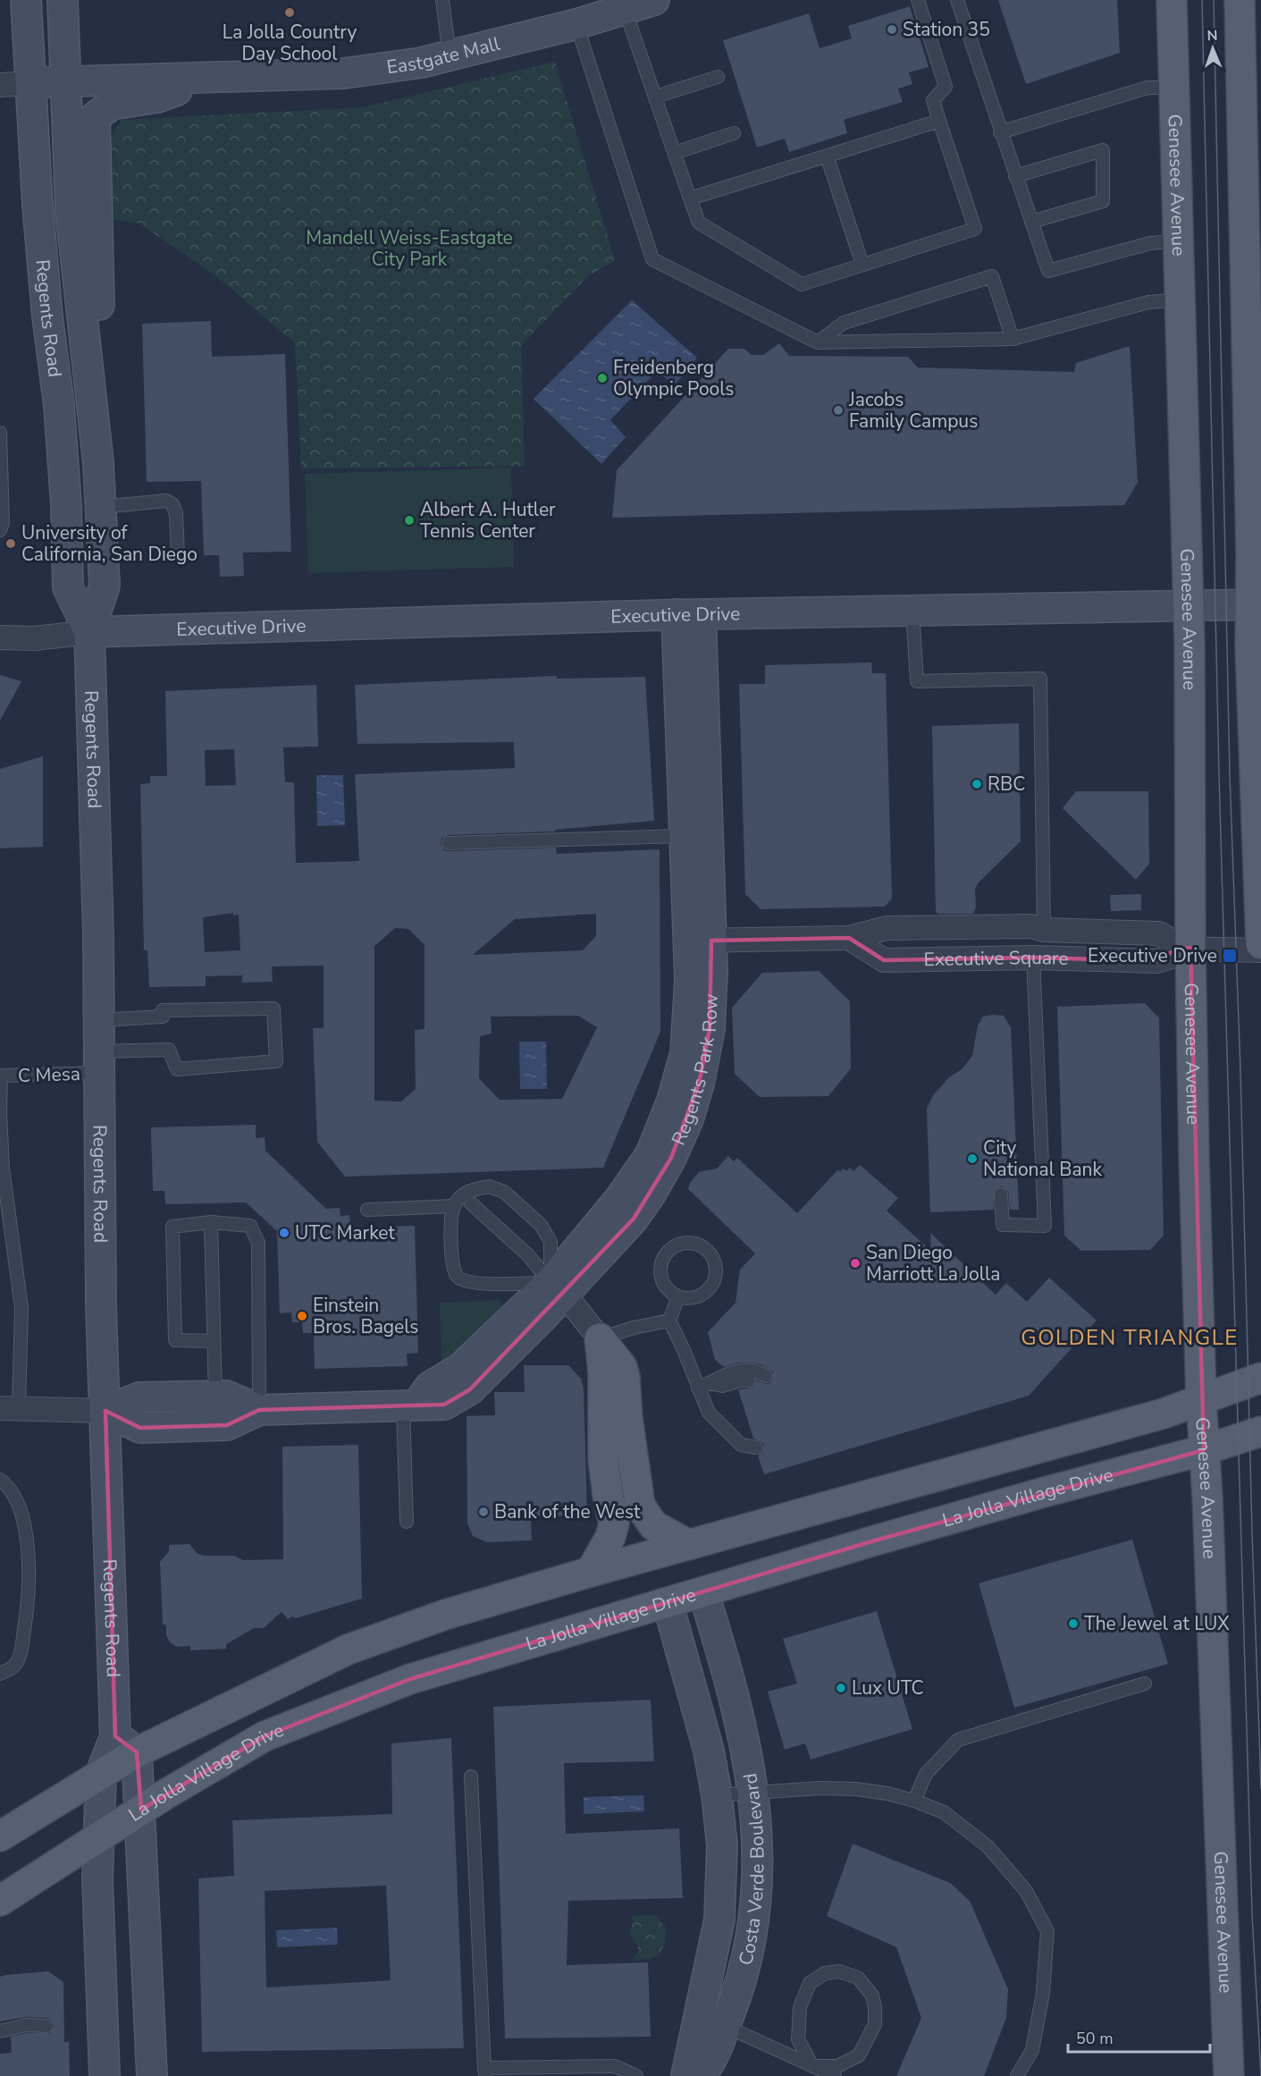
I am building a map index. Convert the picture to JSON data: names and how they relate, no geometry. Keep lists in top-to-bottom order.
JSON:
{
  "streets": {
    "main road": [
      "Eastgate Mall",
      "Genesee Avenue",
      "Regents Road",
      "Executive Drive",
      "Regents Park Row",
      "La Jolla Village Drive",
      "Costa Verde Boulevard"
    ],
    "street": ["Executive Square"],
    "lane": ["C Mesa"]
  },
  "crossings": [
    ["Eastgate Mall", "Regents Road"],
    ["Genesee Avenue", "Executive Drive"],
    ["Genesee Avenue", "Executive Square"],
    ["Genesee Avenue", "La Jolla Village Drive"],
    ["Regents Road", "Executive Drive"],
    ["Regents Road", "C Mesa"],
    ["Regents Road", "La Jolla Village Drive"],
    ["Executive Drive", "Regents Park Row"],
    ["Executive Square", "Regents Park Row"],
    ["La Jolla Village Drive", "Costa Verde Boulevard"]
  ],
  "districts": ["GOLDEN TRIANGLE"],
  "parks": ["Mandell Weiss-Eastgate City Park"],
  "places": {
    "other": [
      "La Jolla Country Day School",
      "Station 35",
      "Freidenberg Olympic Pools",
      "Jacobs Family Campus",
      "Albert A. Hutler Tennis Center",
      "University of California, San Diego",
      "RBC",
      "City National Bank",
      "UTC Market",
      "San Diego Marriott La Jolla",
      "Einstein Bros. Bagels",
      "Bank of the West",
      "The Jewel at LUX",
      "Lux UTC"
    ],
    "transit": ["Executive Drive"]
  },
  "scale_bar": "50 m",
  "north": "top"
}
